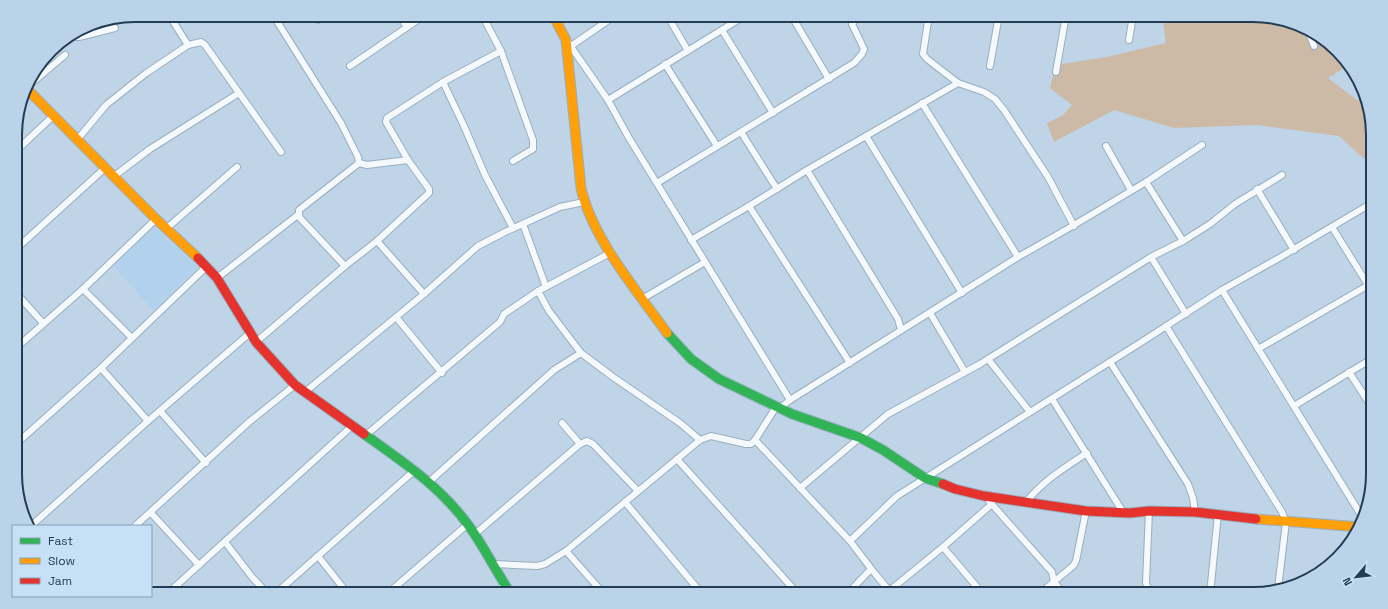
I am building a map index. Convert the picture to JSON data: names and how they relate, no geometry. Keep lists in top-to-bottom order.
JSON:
{
  "legend": ["Fast", "Slow", "Jam"],
  "north": "bottom left"
}
